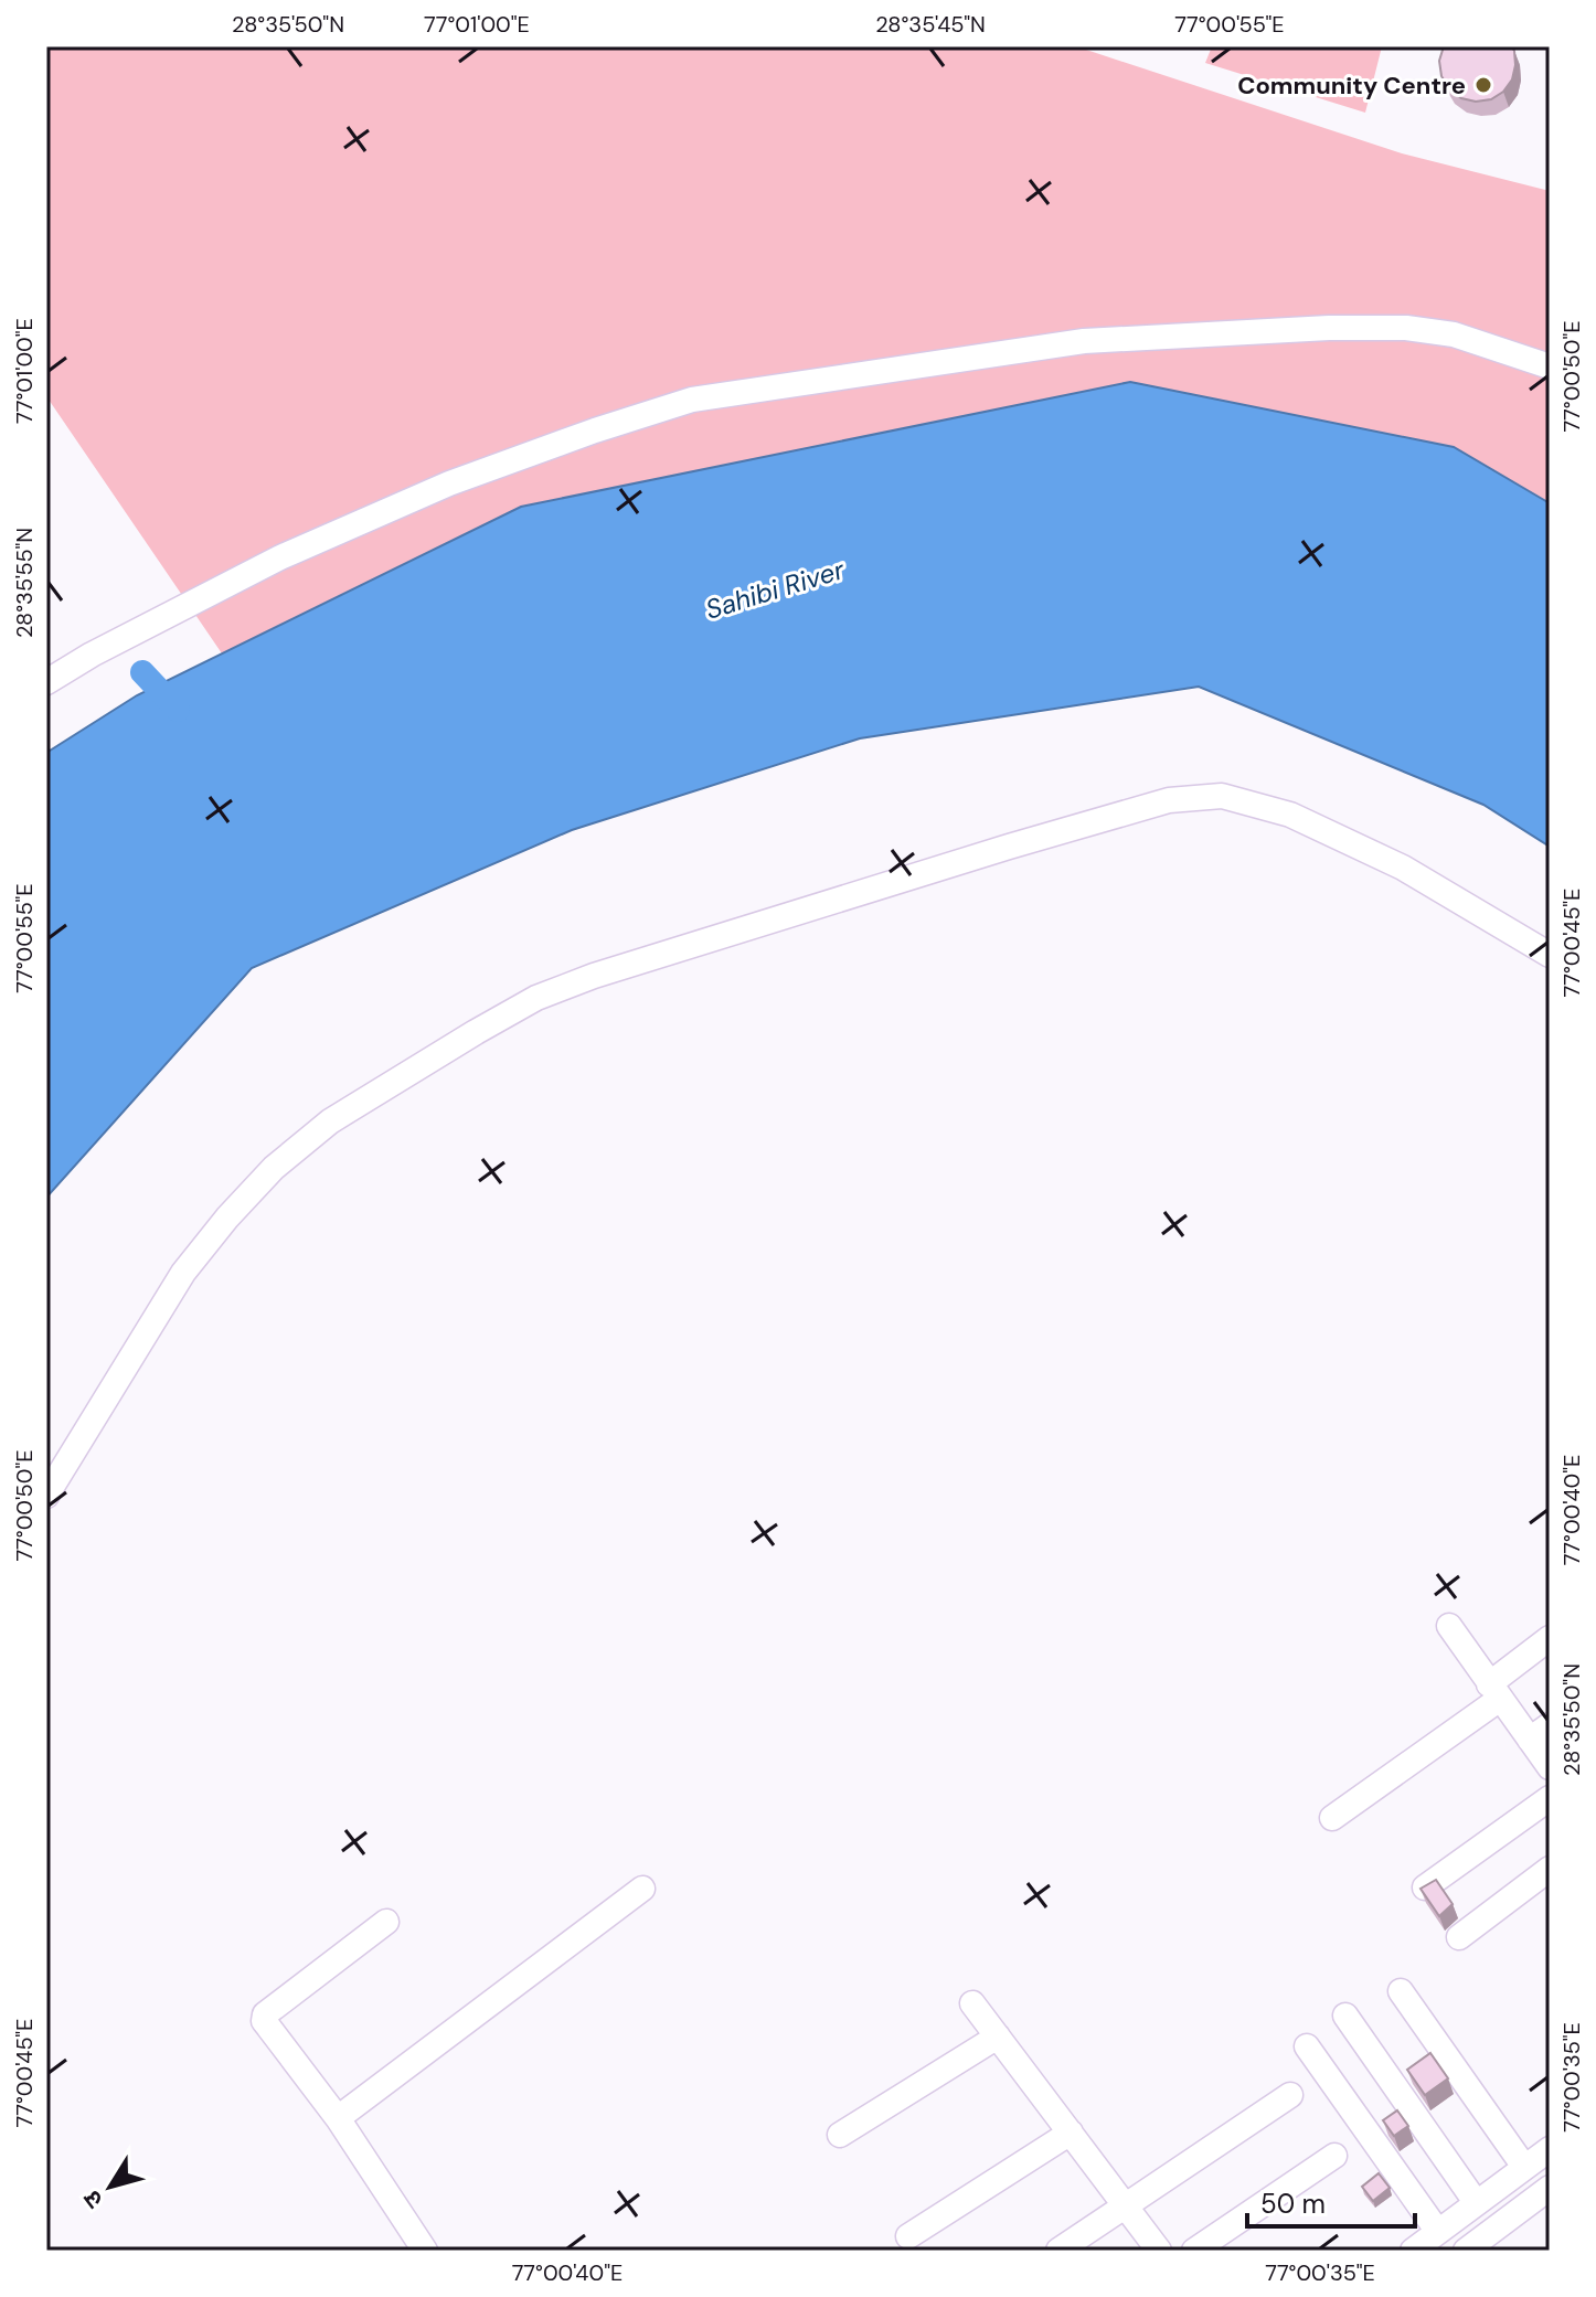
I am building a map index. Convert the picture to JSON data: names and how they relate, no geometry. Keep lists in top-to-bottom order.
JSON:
{
  "water": ["Sahibi River"],
  "places": ["Community Centre"],
  "scale_bar": "50 m",
  "north": "bottom left",
  "coordinates": [
    "28°35'50\"N",
    "77°01'00\"E",
    "28°35'45\"N",
    "77°00'55\"E",
    "77°00'50\"E",
    "28°35'55\"N",
    "77°00'45\"E",
    "77°00'40\"E",
    "77°00'35\"E"
  ]
}
